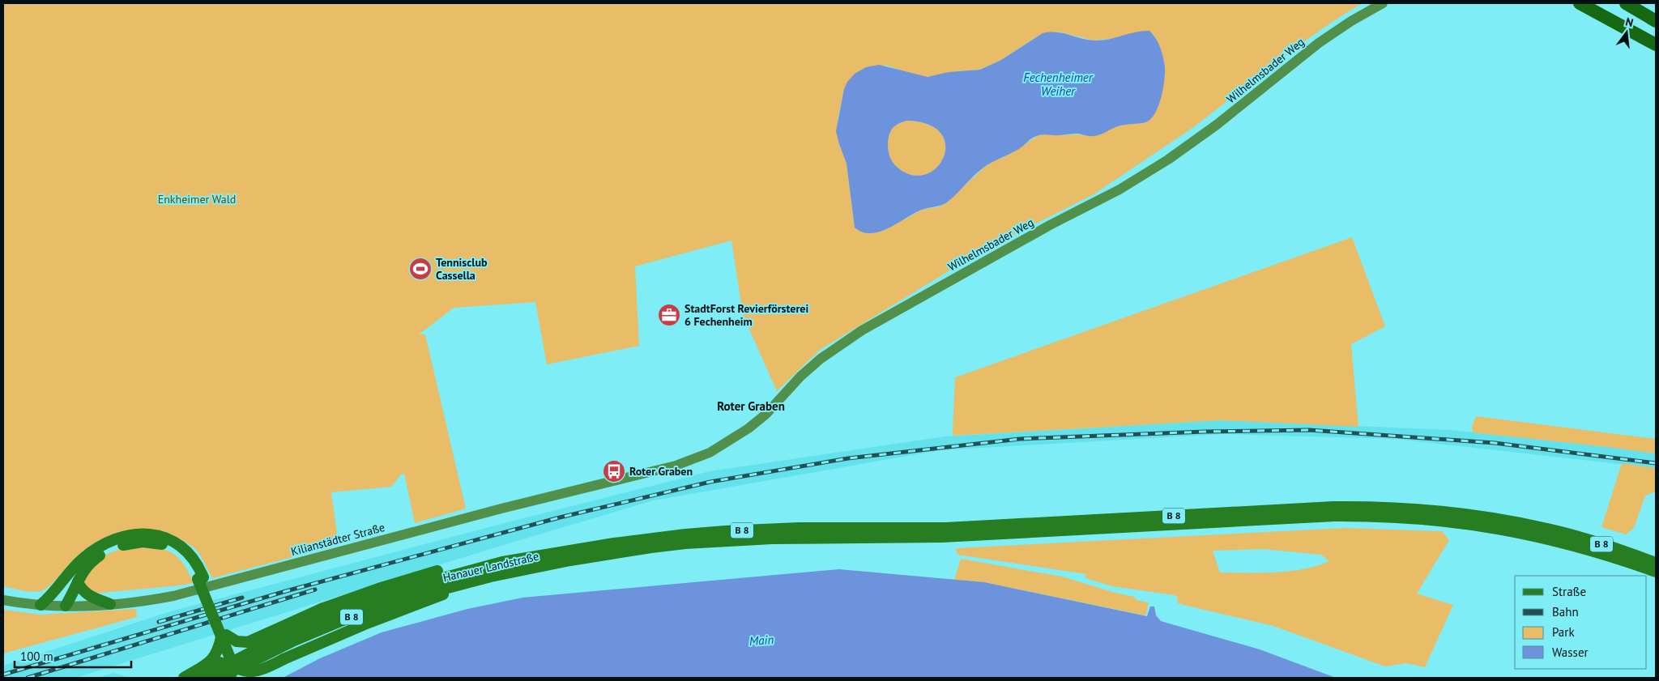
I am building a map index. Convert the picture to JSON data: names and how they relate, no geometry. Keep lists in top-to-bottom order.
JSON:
{
  "streets": {
    "main road": ["B 8", "Hanauer Landstraße"],
    "street": ["Wilhelmsbader Weg", "Kilianstädter Straße"]
  },
  "crossings": [
    ["Wilhelmsbader Weg", "Kilianstädter Straße"],
    ["B 8", "Hanauer Landstraße"]
  ],
  "districts": ["Roter Graben"],
  "water": ["Fechenheimer Weiher", "Main"],
  "parks": ["Enkheimer Wald"],
  "places": {
    "sports": ["Tennisclub Cassella"],
    "office": ["StadtForst Revierförsterei 6 Fechenheim"],
    "bus stop": ["Roter Graben"]
  },
  "legend": [
    "Straße",
    "Bahn",
    "Park",
    "Wasser"
  ],
  "scale_bar": "100 m",
  "north": "top"
}
